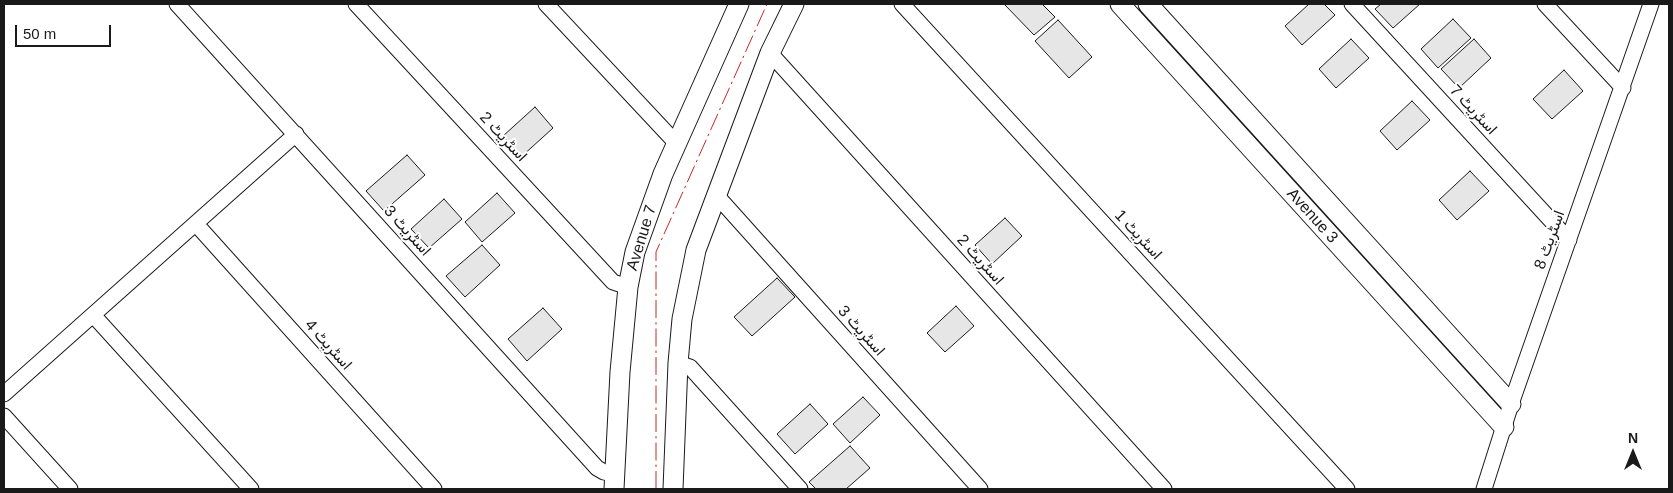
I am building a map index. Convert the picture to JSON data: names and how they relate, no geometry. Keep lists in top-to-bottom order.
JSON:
{
  "streets": {
    "main road": ["Avenue 3", "Avenue 7"],
    "street": [
      "اسٹریٹ 7",
      "اسٹریٹ 2",
      "اسٹریٹ 3",
      "اسٹریٹ 1",
      "اسٹریٹ 8",
      "اسٹریٹ 4"
    ]
  },
  "crossings": [
    ["اسٹریٹ 7", "اسٹریٹ 8"],
    ["اسٹریٹ 2", "Avenue 7"],
    ["Avenue 3", "اسٹریٹ 8"],
    ["اسٹریٹ 3", "Avenue 7"]
  ],
  "scale_bar": "50 m",
  "north": "top"
}
